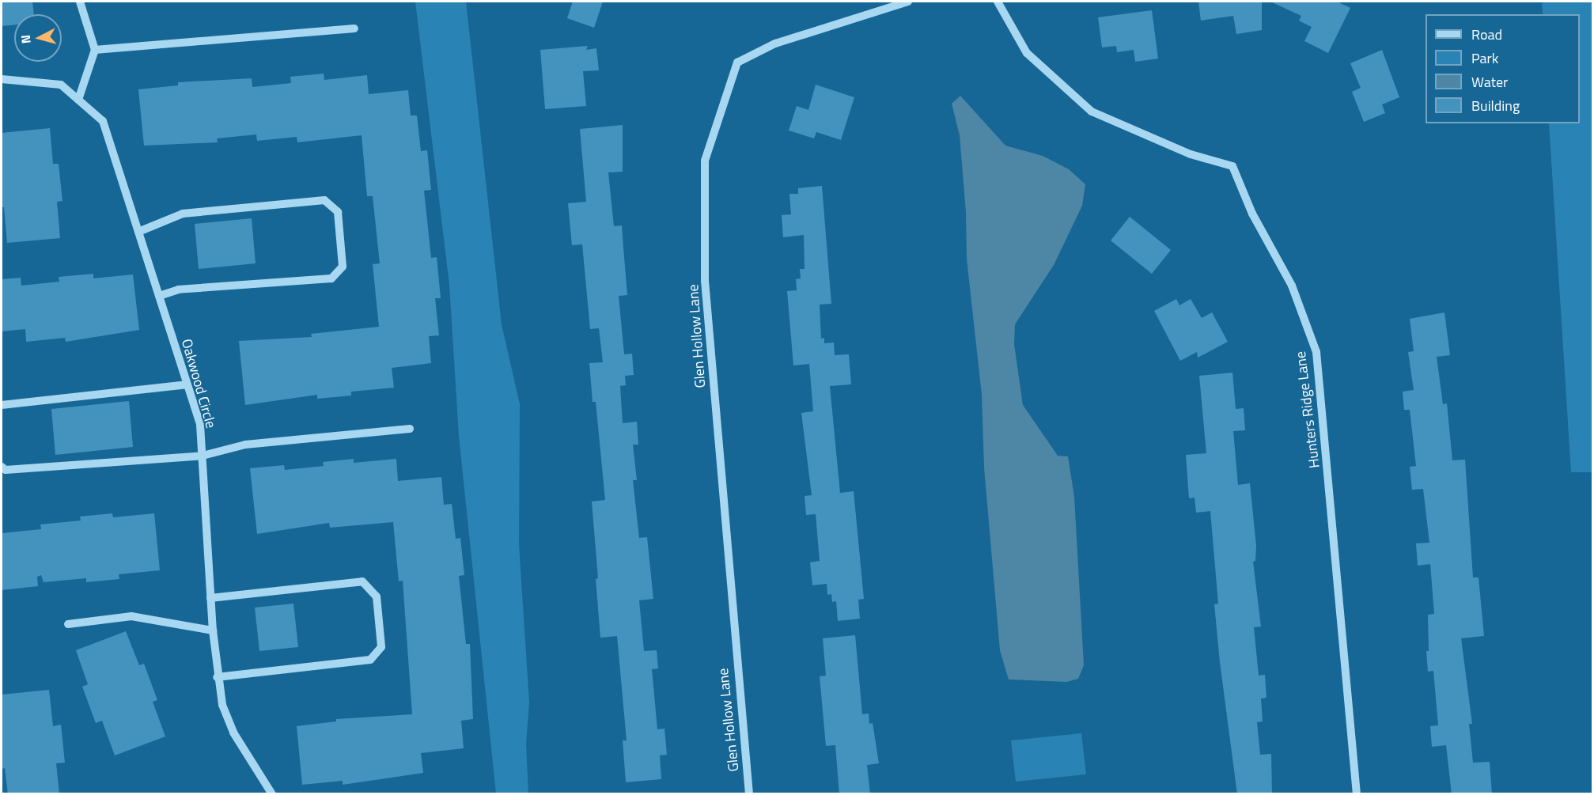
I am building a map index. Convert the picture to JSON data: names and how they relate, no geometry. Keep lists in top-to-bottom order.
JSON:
{
  "streets": {
    "street": ["Glen Hollow Lane", "Oakwood Circle", "Hunters Ridge Lane"]
  },
  "legend": [
    "Road",
    "Park",
    "Water",
    "Building"
  ],
  "north": "left"
}
